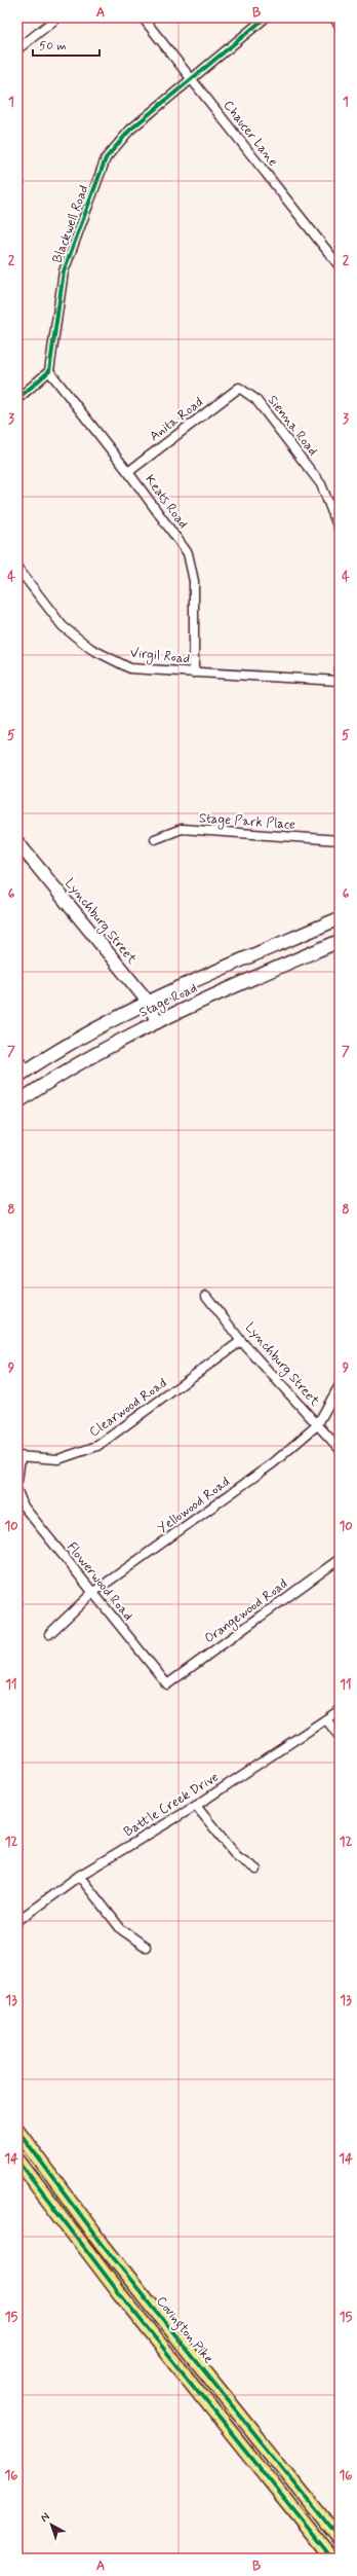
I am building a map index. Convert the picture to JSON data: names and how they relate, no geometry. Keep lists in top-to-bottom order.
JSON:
{
  "streets": {
    "main road": ["Lynchburg Street", "Stage Road", "Covington Pike"],
    "street": [
      "Chaucer Lane",
      "Blackwell Road",
      "Anita Road",
      "Sienna Road",
      "Keats Road",
      "Virgil Road",
      "Stage Park Place",
      "Clearwood Road",
      "Yellowood Road",
      "Flowerwood Road",
      "Orangewood Road",
      "Battle Creek Drive"
    ]
  },
  "crossings": [
    ["Chaucer Lane", "Blackwell Road"],
    ["Blackwell Road", "Keats Road"],
    ["Anita Road", "Sienna Road"],
    ["Anita Road", "Keats Road"],
    ["Keats Road", "Virgil Road"],
    ["Lynchburg Street", "Stage Road"],
    ["Lynchburg Street", "Clearwood Road"],
    ["Lynchburg Street", "Yellowood Road"],
    ["Yellowood Road", "Flowerwood Road"],
    ["Flowerwood Road", "Orangewood Road"]
  ],
  "scale_bar": "50 m",
  "north": "top left",
  "grid": {
    "columns": ["A", "B"],
    "rows": [
      "1",
      "2",
      "3",
      "4",
      "5",
      "6",
      "7",
      "8",
      "9",
      "10",
      "11",
      "12",
      "13",
      "14",
      "15",
      "16"
    ]
  }
}
